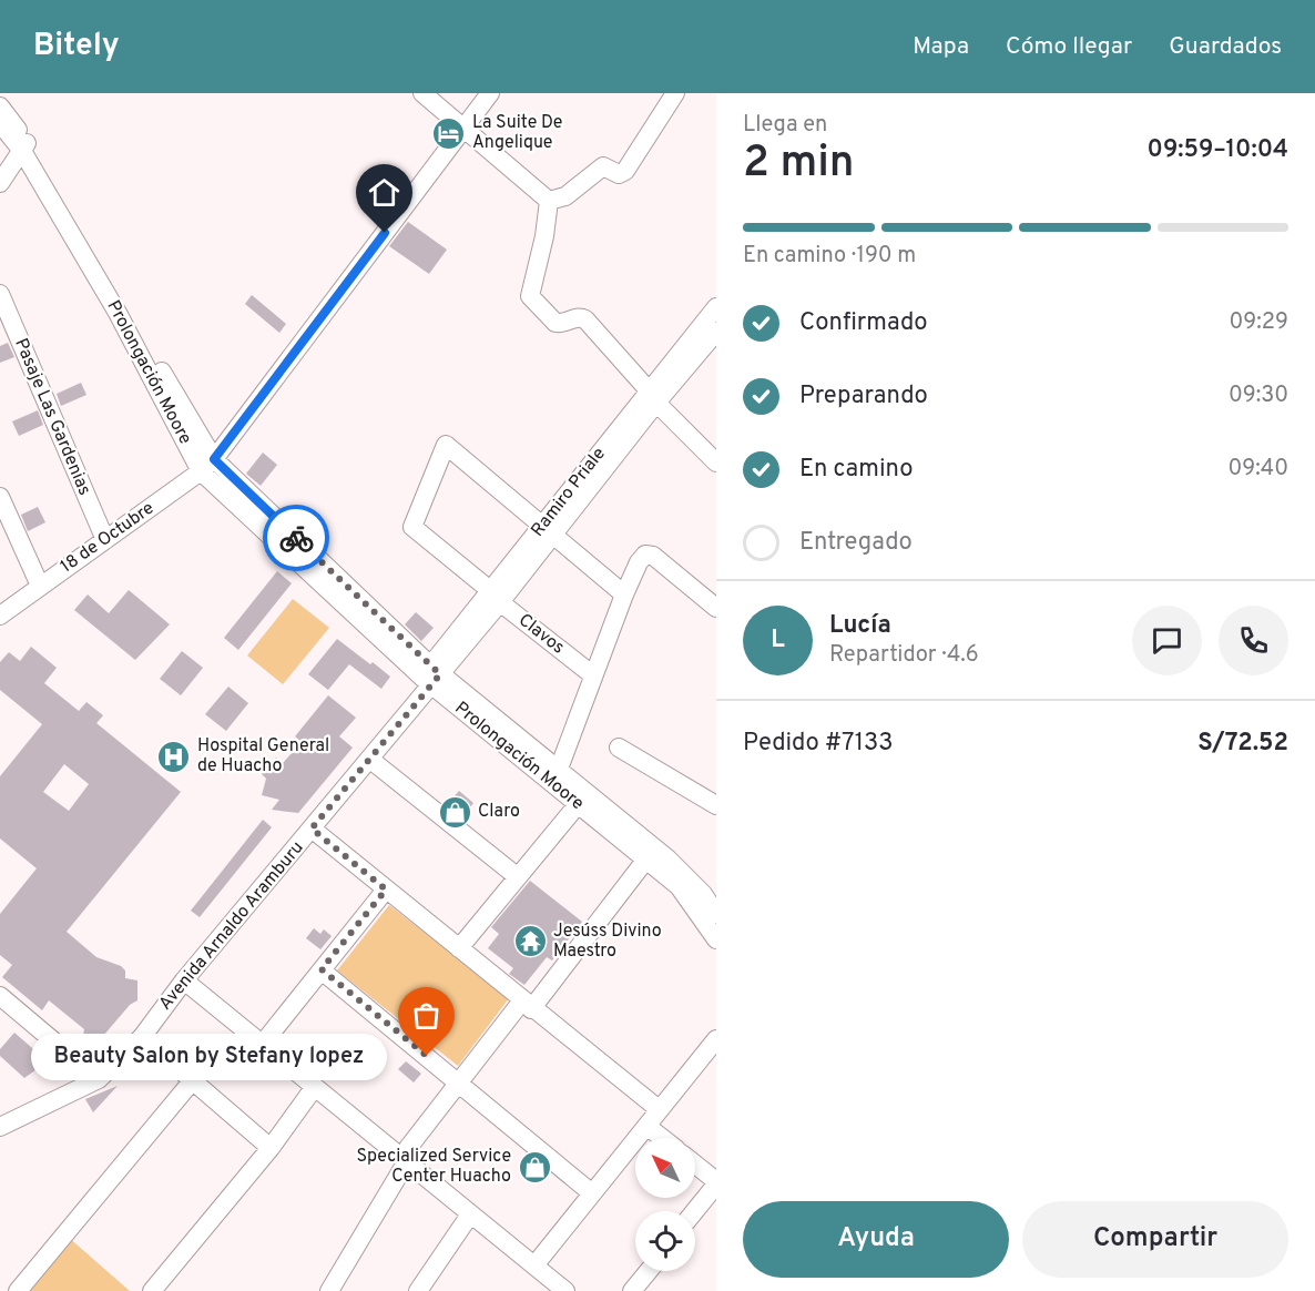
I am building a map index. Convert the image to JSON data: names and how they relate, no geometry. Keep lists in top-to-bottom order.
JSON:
{
  "streets": {
    "street": [
      "Prolongación Moore",
      "Pasaje Las Gardenias",
      "Ramiro Priale",
      "18 de Octubre",
      "Clavos",
      "Avenida Arnaldo Aramburu"
    ]
  },
  "crossings": [
    ["Prolongación Moore", "Ramiro Priale"],
    ["Prolongación Moore", "18 de Octubre"],
    ["Prolongación Moore", "Avenida Arnaldo Aramburu"],
    ["Pasaje Las Gardenias", "18 de Octubre"],
    ["Ramiro Priale", "Clavos"],
    ["Ramiro Priale", "Avenida Arnaldo Aramburu"]
  ],
  "places": {
    "hotel": ["La Suite De Angelique"],
    "hospital": ["Hospital General de Huacho"],
    "shop": ["Claro", "Specialized Service Center Huacho"],
    "temple": ["Jesúss Divino Maestro"],
    "other": ["Beauty Salon by Stefany lopez"]
  },
  "north": "top left",
  "page": {
    "header": "Bitely",
    "nav": ["Mapa", "Cómo llegar", "Guardados"],
    "heading": ["2 min", "Llega en", "09:59–10:04"],
    "panel": [
      "Lucía",
      "Repartidor · 4.6",
      "Pedido #7133",
      "S/72.52"
    ],
    "bar": "En camino · 190 m",
    "list": [
      ["Confirmado", "09:29"],
      ["Preparando", "09:30"],
      ["En camino", "09:40"],
      "Entregado"
    ],
    "round": "L",
    "bubble": "Beauty Salon by Stefany lopez",
    "buttons": ["Ayuda", "Compartir"]
  }
}
